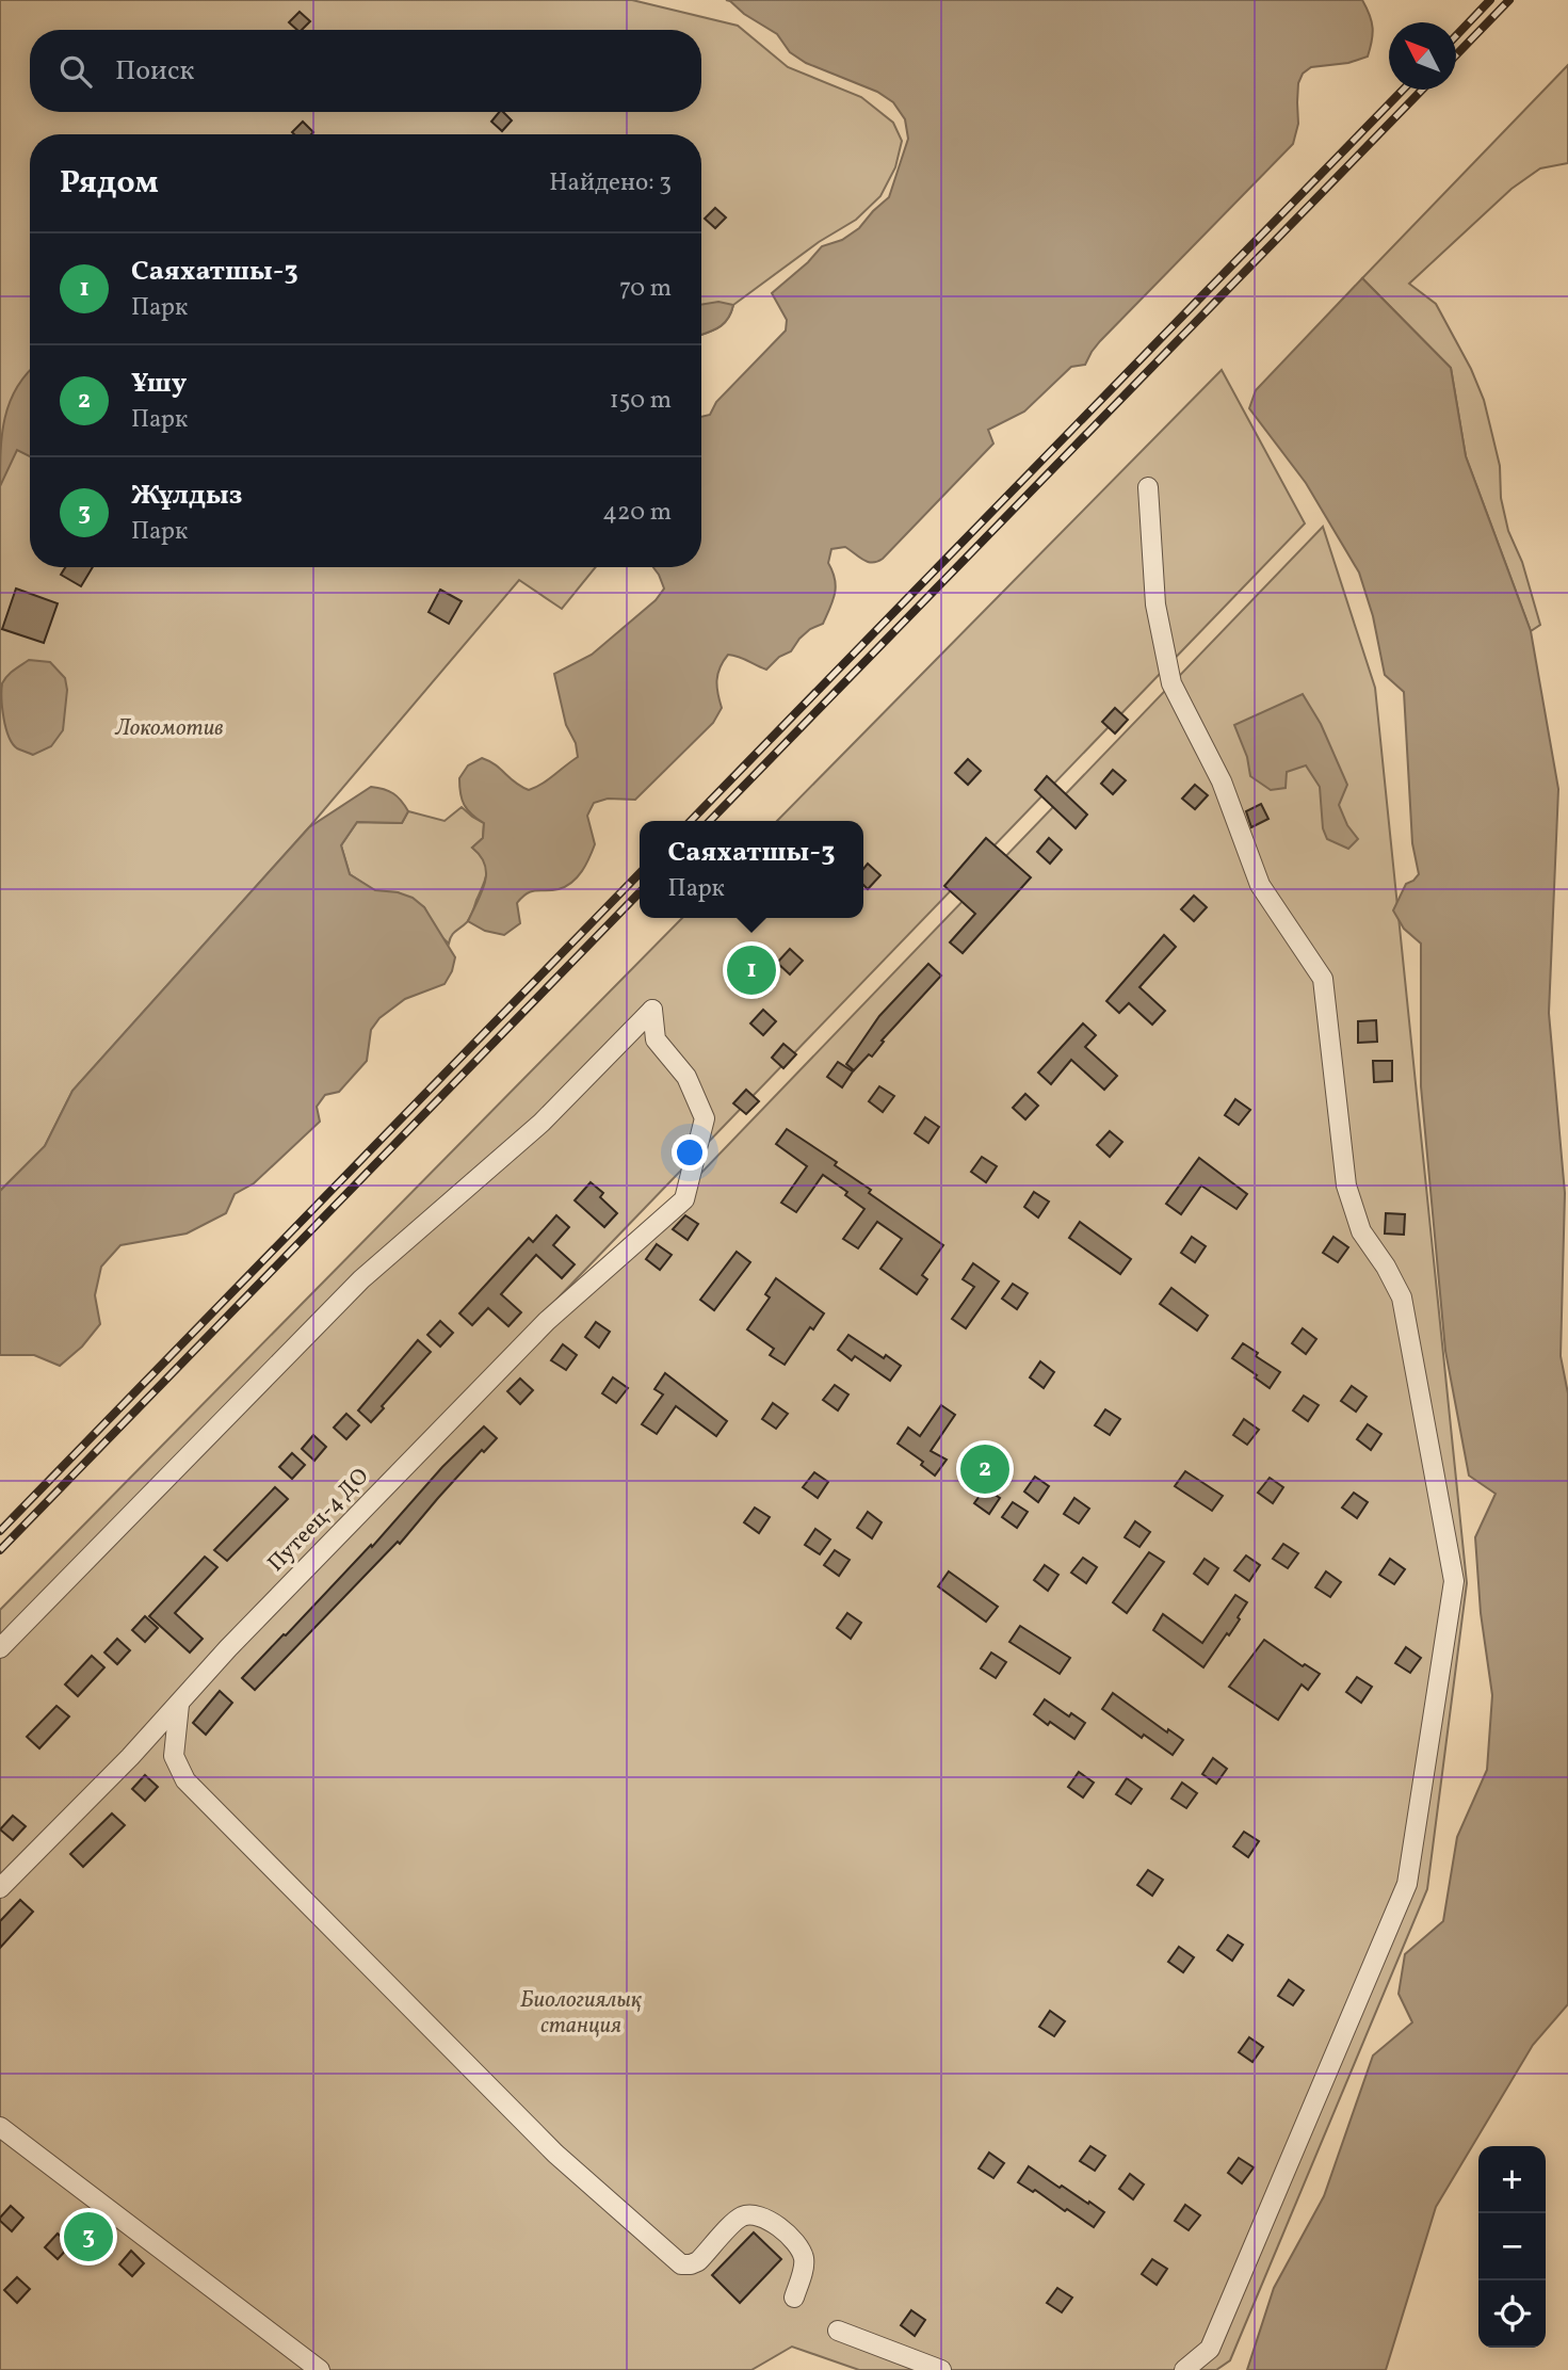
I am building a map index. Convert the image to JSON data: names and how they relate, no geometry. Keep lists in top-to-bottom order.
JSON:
{
  "streets": {
    "street": ["Путеец-4 ДО"]
  },
  "parks": ["Локомотив", "Биологиялық станция"],
  "north": "top left",
  "page": {
    "search": "Поиск",
    "heading": ["Рядом", "Найдено: 3"],
    "list": [
      {
        "mark": "1",
        "name": "Саяхатшы-3",
        "note": "Парк",
        "value": "70 m"
      },
      {
        "mark": "2",
        "name": "Ұшу",
        "note": "Парк",
        "value": "150 m"
      },
      {
        "mark": "3",
        "name": "Жұлдыз",
        "note": "Парк",
        "value": "420 m"
      }
    ],
    "popup": ["Саяхатшы-3", "Парк"],
    "pins": ["1", "2", "3"],
    "map_buttons": ["+", "−"]
  }
}
